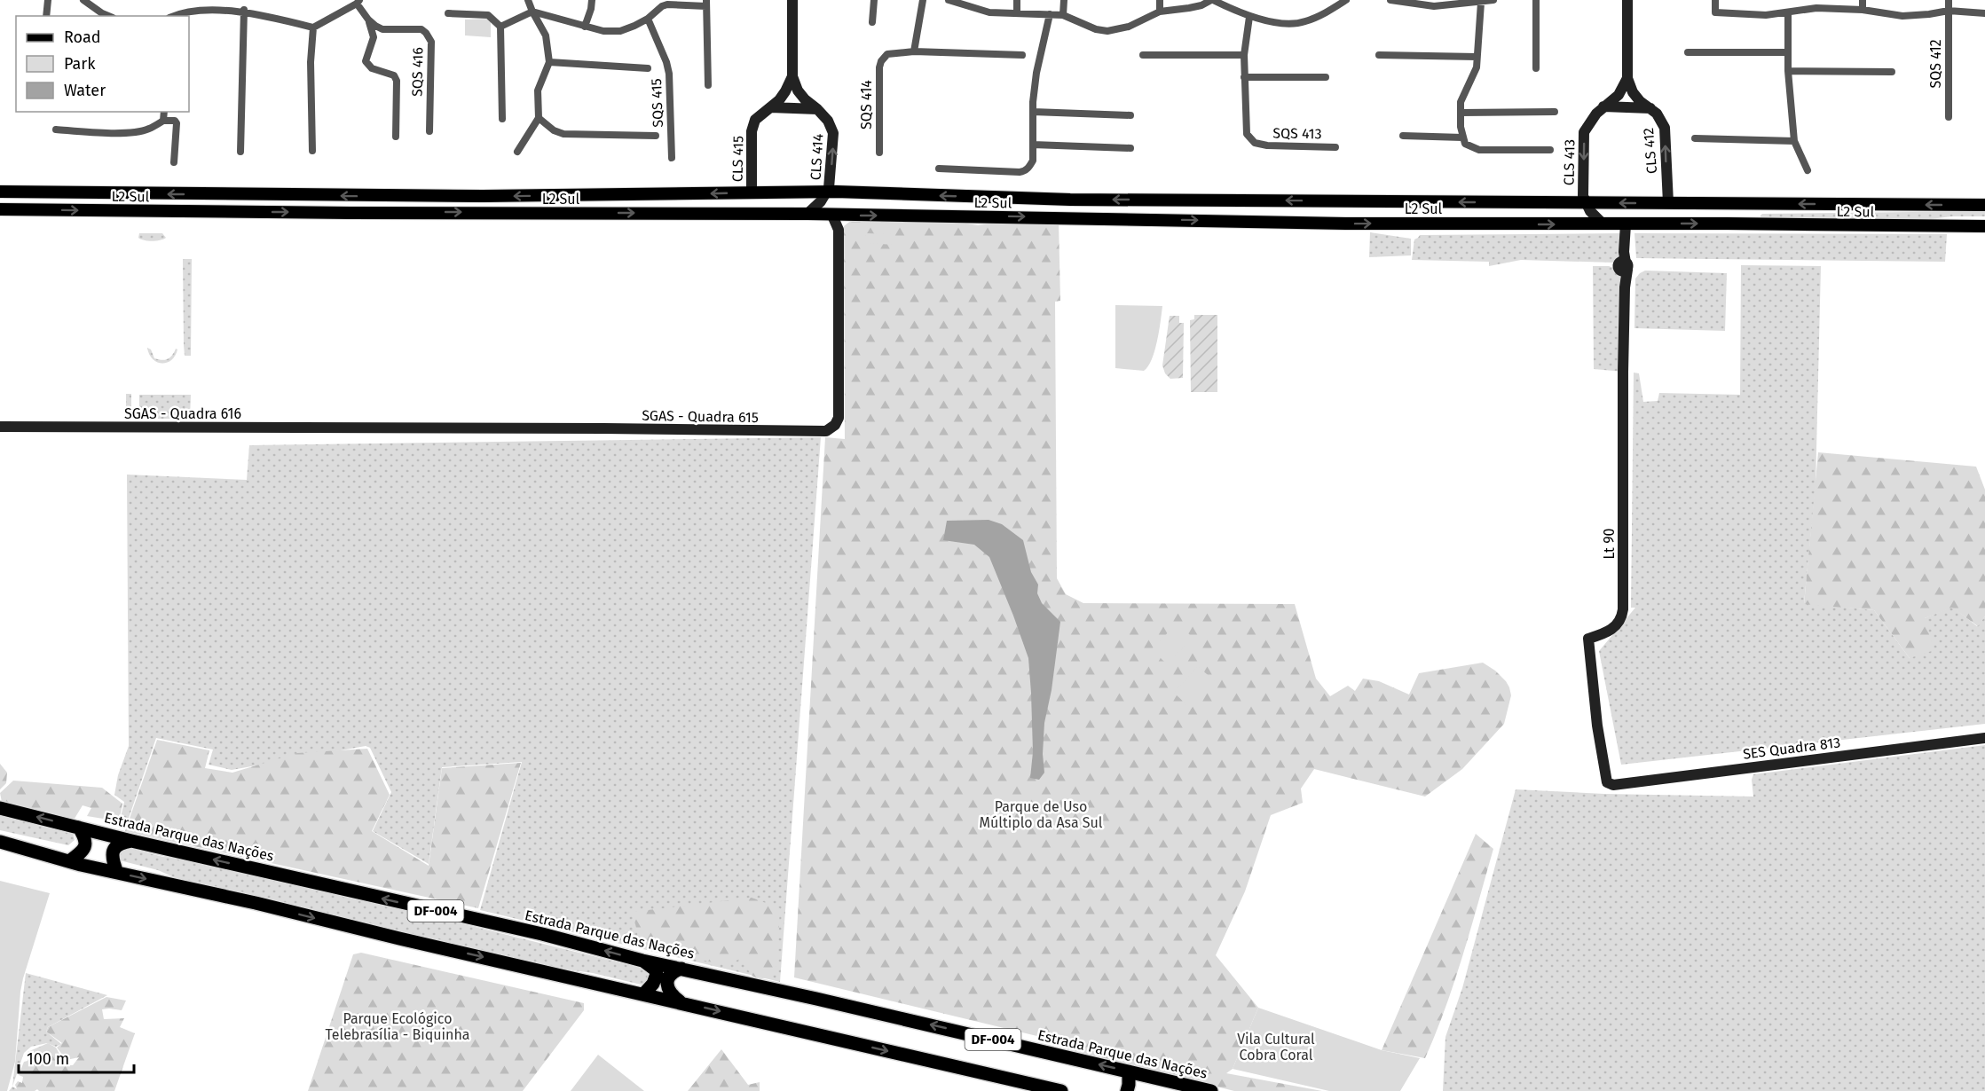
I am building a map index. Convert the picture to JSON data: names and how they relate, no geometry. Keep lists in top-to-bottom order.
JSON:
{
  "streets": {
    "highway": ["Estrada Parque das Nações", "DF-004"],
    "main road": ["L2 Sul"],
    "street": [
      "SQS 412",
      "SQS 416",
      "SQS 415",
      "SQS 414",
      "SQS 413",
      "CLS 412",
      "CLS 414",
      "CLS 415",
      "CLS 413",
      "SGAS - Quadra 616",
      "SGAS - Quadra 615",
      "Lt 90",
      "SES Quadra 813"
    ]
  },
  "crossings": [
    ["CLS 412", "CLS 413"],
    ["CLS 412", "L2 Sul"],
    ["CLS 414", "CLS 415"],
    ["CLS 414", "L2 Sul"],
    ["CLS 415", "L2 Sul"],
    ["CLS 413", "L2 Sul"],
    ["L2 Sul", "SGAS - Quadra 615"],
    ["L2 Sul", "Lt 90"],
    ["SGAS - Quadra 616", "SGAS - Quadra 615"],
    ["Lt 90", "SES Quadra 813"]
  ],
  "one_way": ["CLS 412", "CLS 414", "CLS 413"],
  "parks": ["Parque de Uso Múltiplo da Asa Sul", "Parque Ecológico Telebrasília - Biquinha", "Vila Cultural Cobra Coral"],
  "legend": ["Road", "Park", "Water"],
  "scale_bar": "100 m"
}
